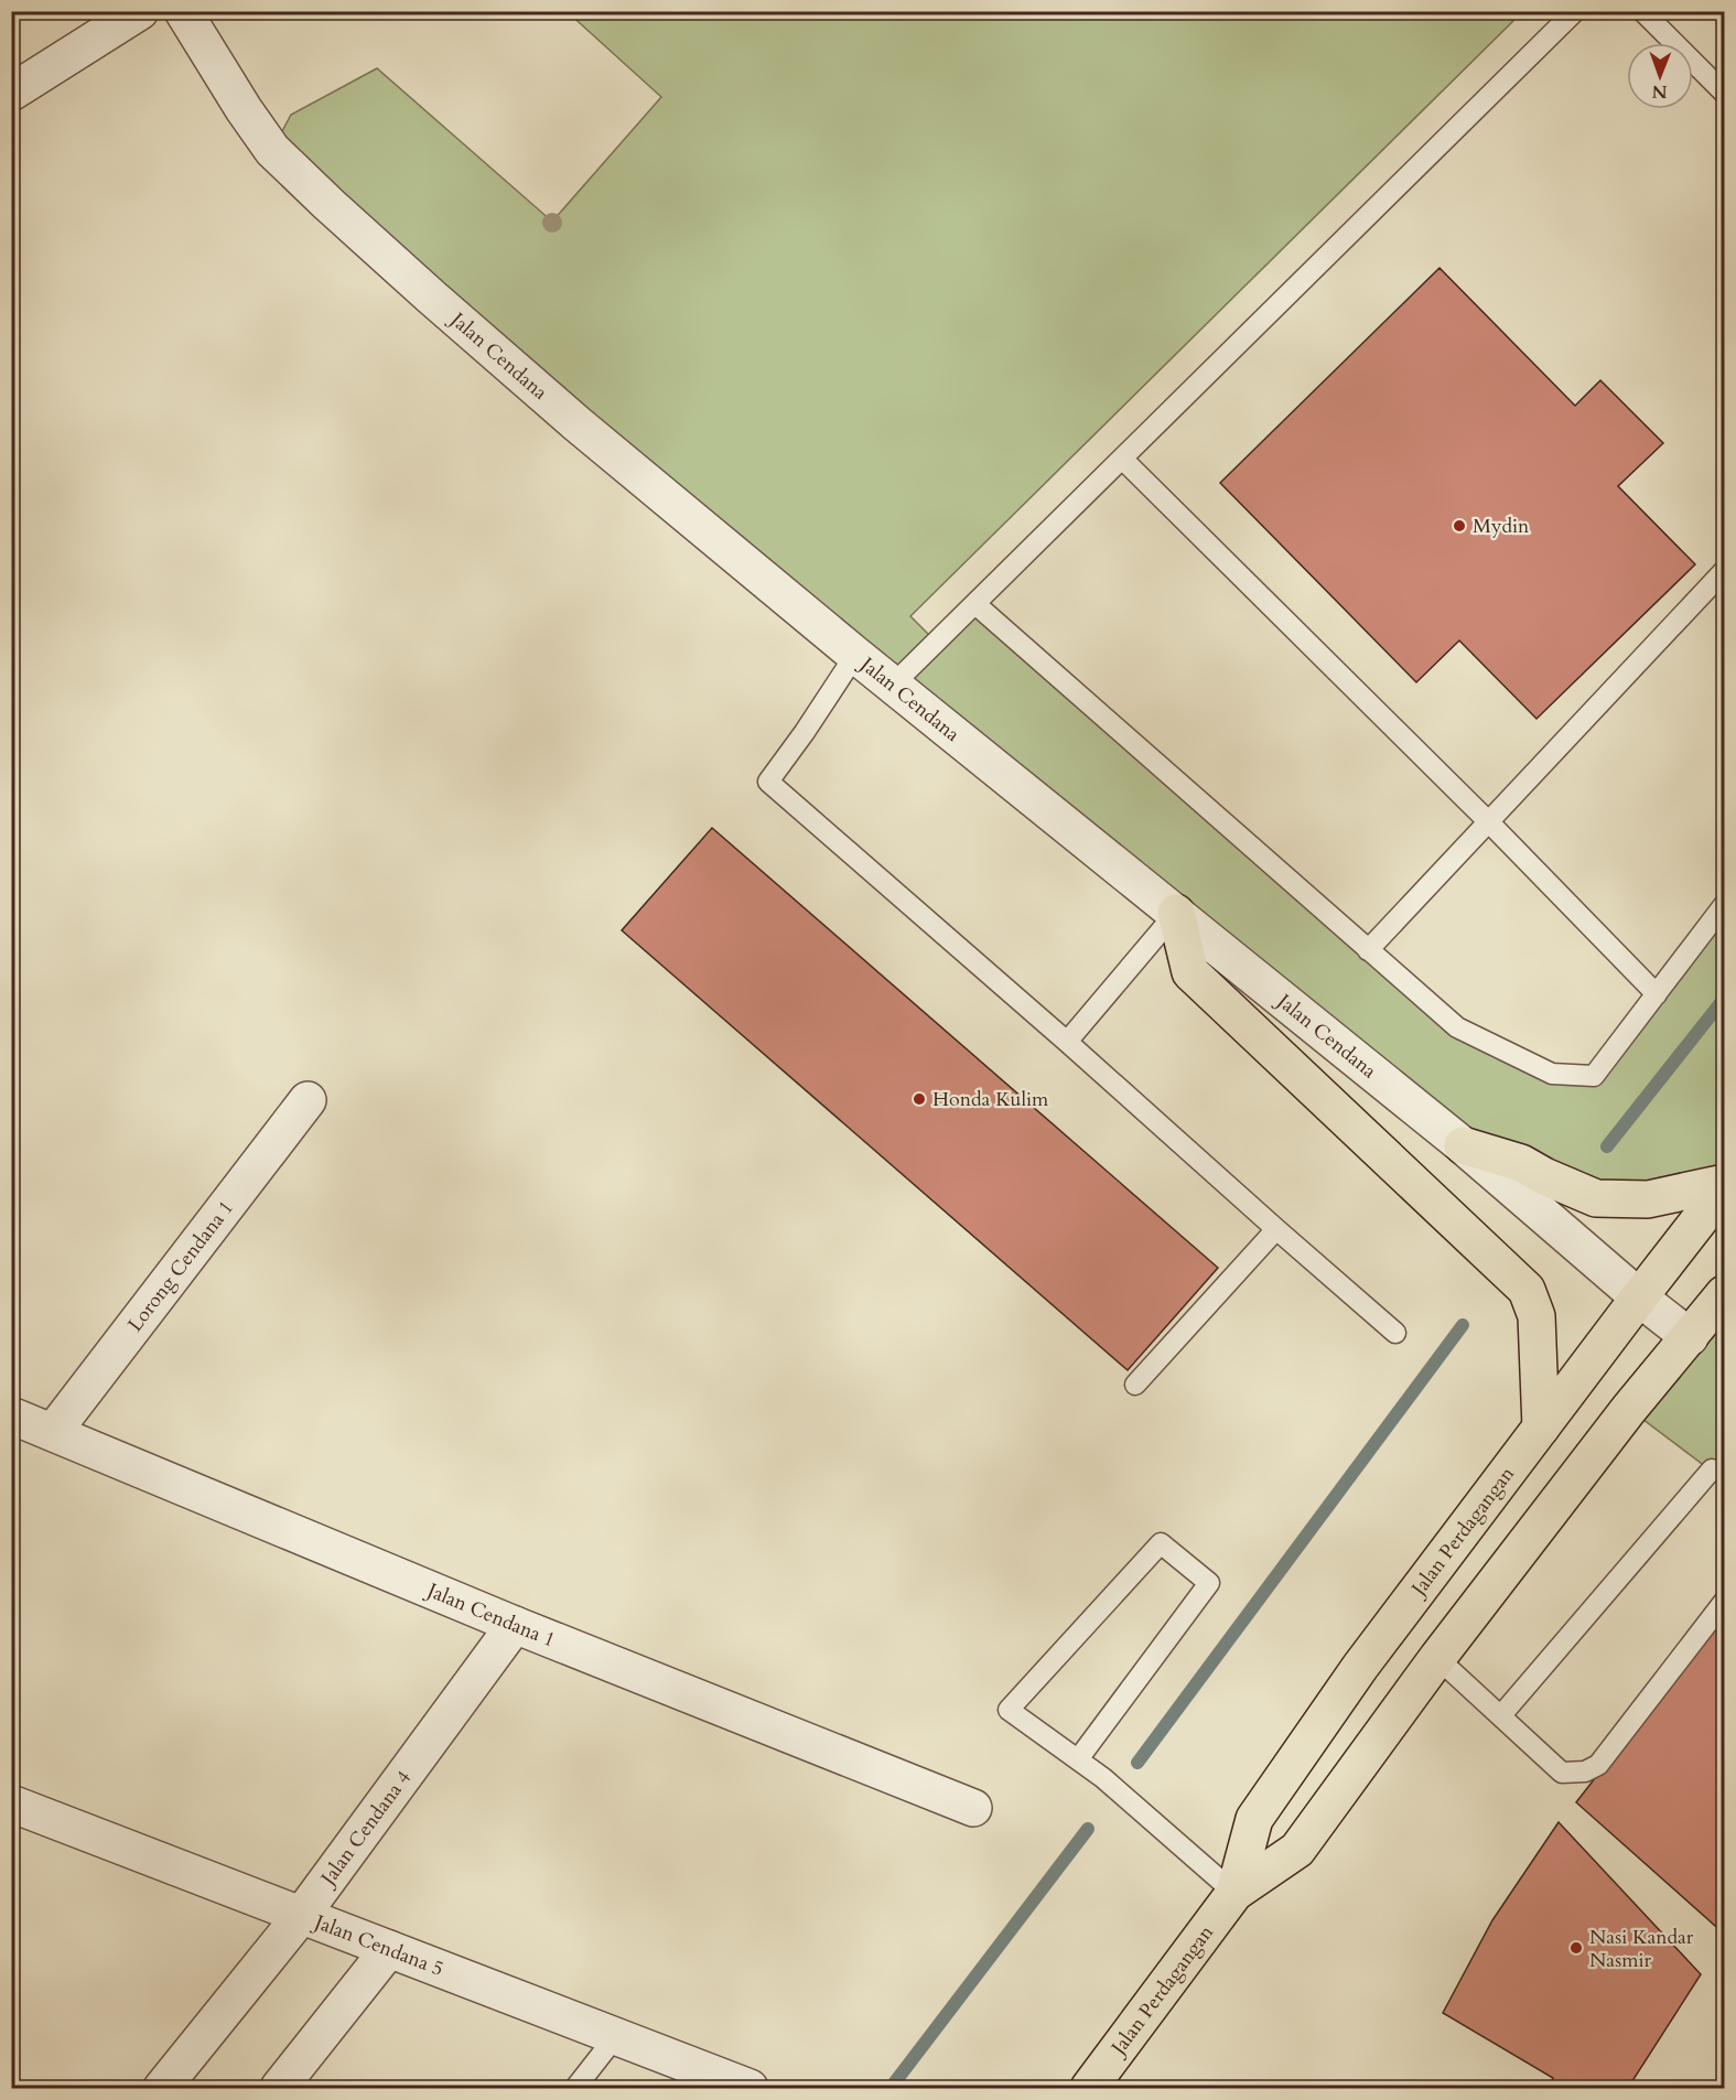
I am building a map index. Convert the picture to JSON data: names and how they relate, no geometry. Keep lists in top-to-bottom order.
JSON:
{
  "streets": {
    "main road": ["Jalan Perdagangan"],
    "street": [
      "Jalan Cendana",
      "Lorong Cendana 1",
      "Jalan Cendana 1",
      "Jalan Cendana 4",
      "Jalan Cendana 5"
    ]
  },
  "crossings": [
    ["Jalan Cendana", "Jalan Perdagangan"],
    ["Lorong Cendana 1", "Jalan Cendana 1"],
    ["Jalan Cendana 1", "Jalan Cendana 4"],
    ["Jalan Cendana 4", "Jalan Cendana 5"]
  ],
  "places": ["Mydin", "Honda Kulim", "Nasi Kandar Nasmir"],
  "north": "bottom"
}
